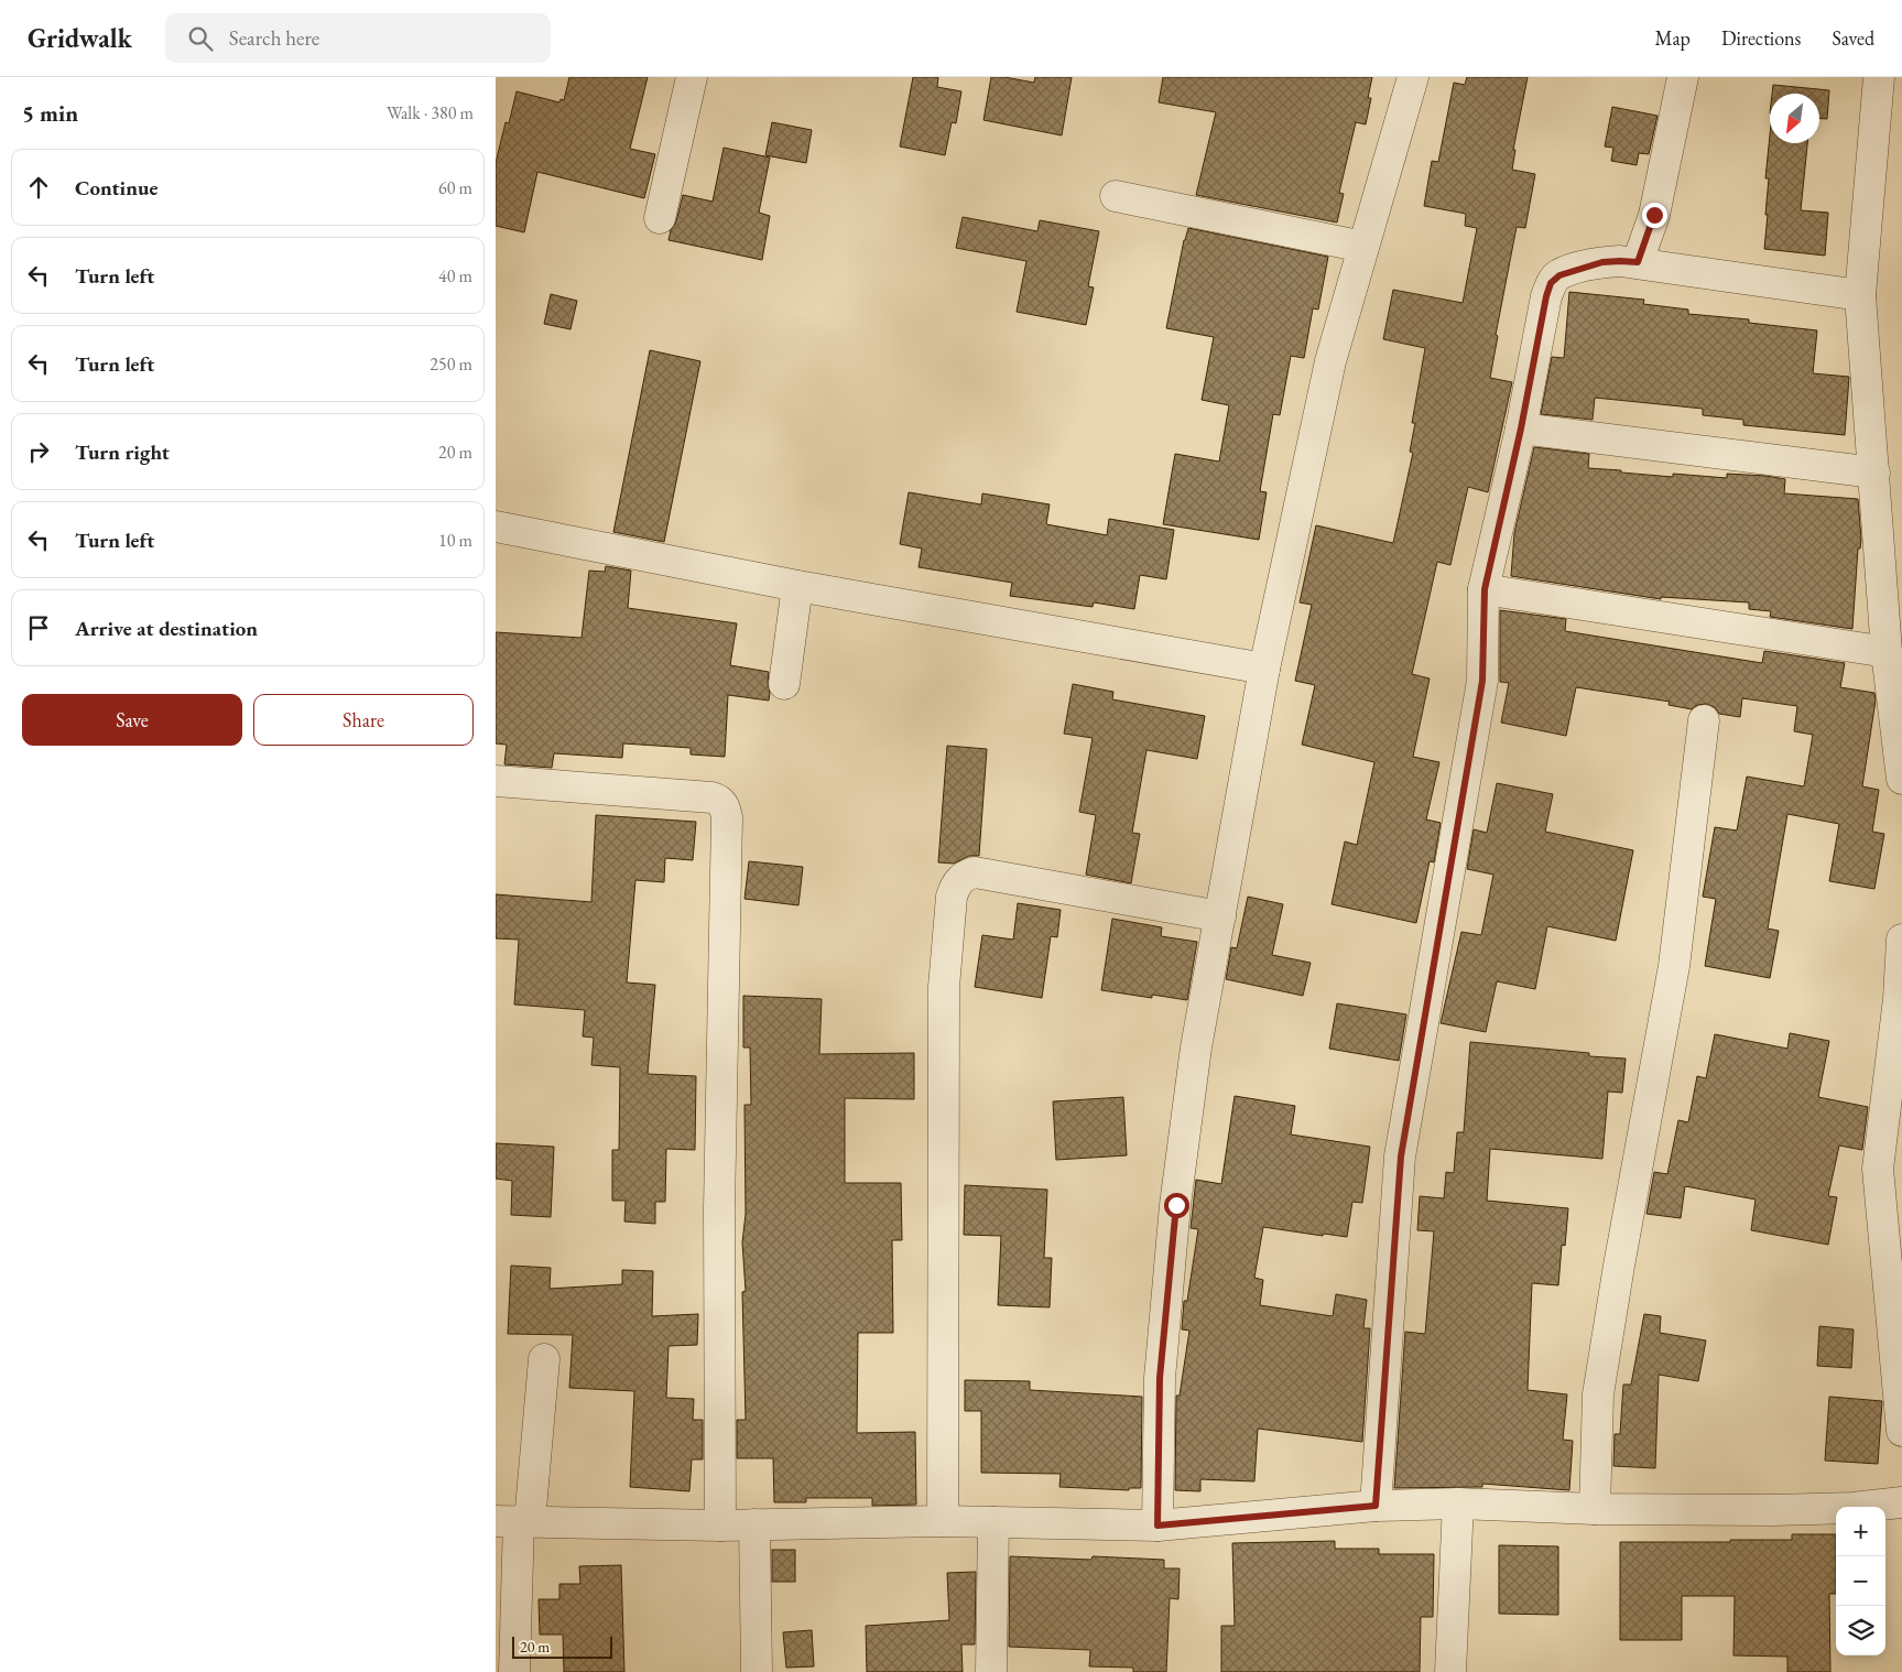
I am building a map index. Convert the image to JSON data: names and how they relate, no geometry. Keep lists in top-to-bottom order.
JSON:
{
  "scale_bar": "20 m",
  "north": "bottom left",
  "page": {
    "header": "Gridwalk",
    "search": "Search here",
    "nav": ["Map", "Directions", "Saved"],
    "heading": ["5 min", "Walk · 380 m"],
    "list": [
      ["Continue", "60 m"],
      ["Turn left", "40 m"],
      ["Turn left", "250 m"],
      ["Turn right", "20 m"],
      ["Turn left", "10 m"],
      "Arrive at destination"
    ],
    "buttons": ["Save", "Share"],
    "map_buttons": ["+", "−"],
    "scale": "20 m"
  }
}
